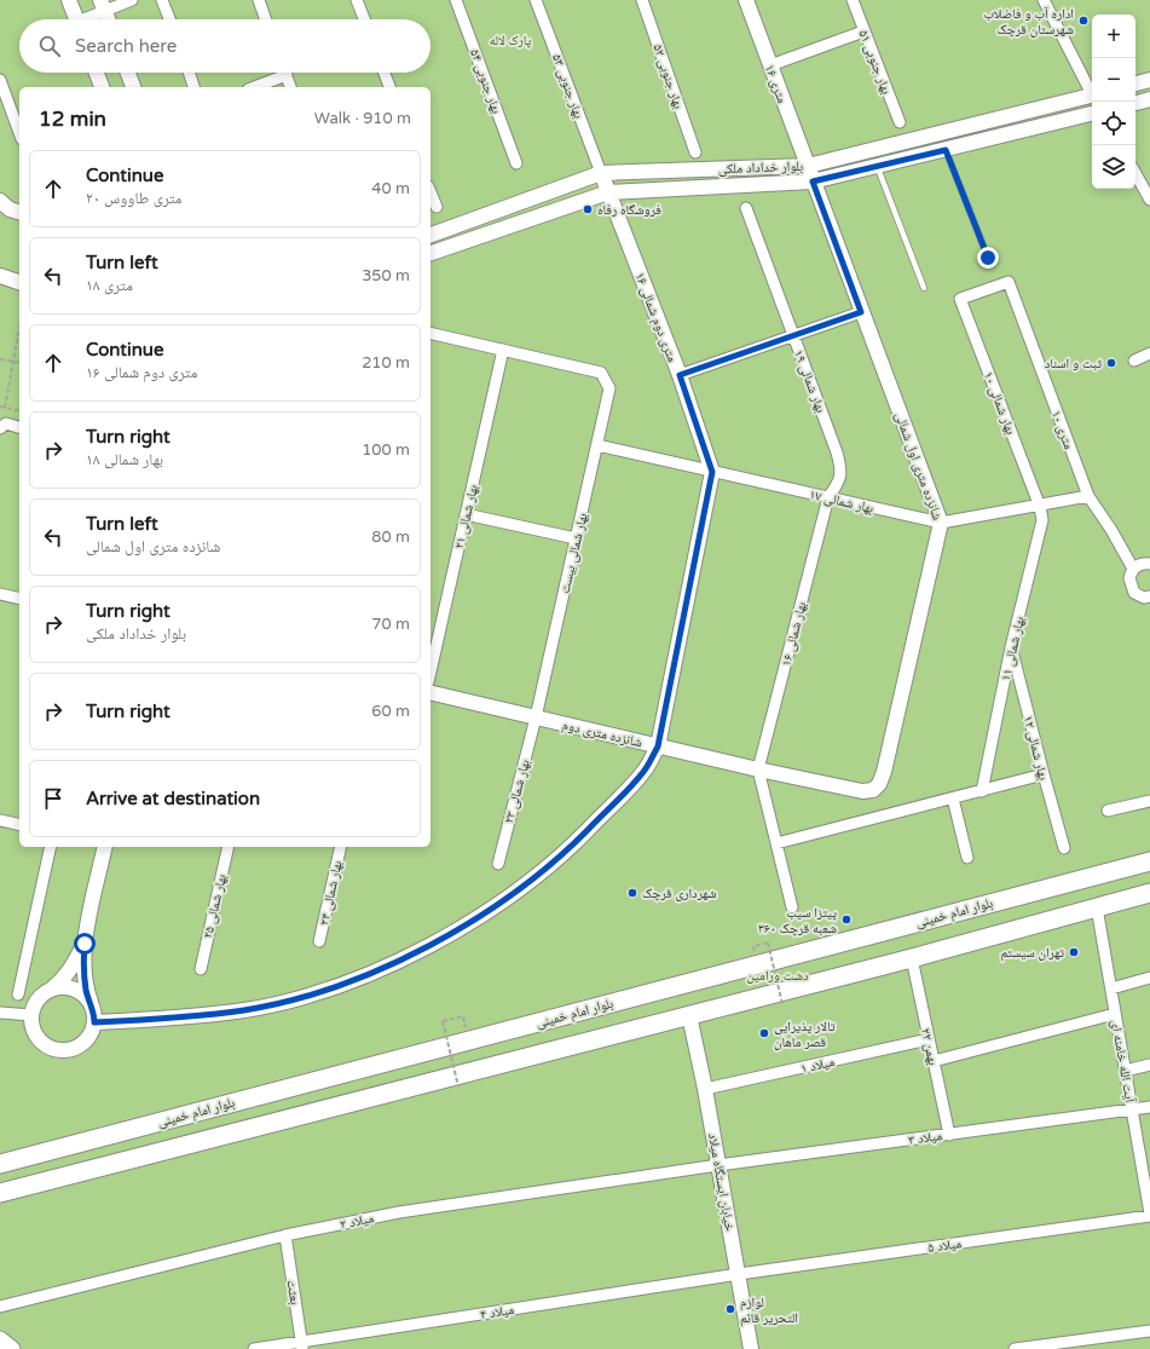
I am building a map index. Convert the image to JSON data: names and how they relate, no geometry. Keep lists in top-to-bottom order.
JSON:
{
  "streets": {
    "main road": ["بلوار امام خمینی"],
    "street": [
      "بهار جنوبی ۵۱",
      "بهار جنوبی ۵۲",
      "بهار جنوبی ۵۴",
      "۱۶ متری",
      "بهار جنوبی ۵۳",
      "بلوار خداداد ملکی",
      "۱۶ متری دوم شمالی",
      "بهار شمالی ۱۹",
      "بهار شمالی ۱۰",
      "۱۰ متری",
      "شانزده متری اول شمالی",
      "بهار شمالی ۱۷",
      "بهار شمالی ۲۱",
      "بهار شمالی بیست",
      "بهار شمالی ۱۶",
      "بهار شمالی ۱۱",
      "شانزده متری دوم",
      "بهار شمالی ۱۲",
      "بهار شمالی ۲۳",
      "بهار شمالی ۲۴",
      "بهار شمالی ۲۵",
      "۲۲ بهمن",
      "آیت الله خامنه ای",
      "میلاد ۱",
      "میلاد ۳",
      "خیابان ایستگاه میلاد",
      "میلاد ۲",
      "میلاد ۵",
      "بعثت",
      "میلاد ۴"
    ]
  },
  "crossings": [
    ["۱۶ متری", "بلوار خداداد ملکی"],
    ["۱۶ متری", "شانزده متری اول شمالی"],
    ["بهار جنوبی ۵۳", "بلوار خداداد ملکی"],
    ["بهار جنوبی ۵۳", "۱۶ متری دوم شمالی"],
    ["بلوار خداداد ملکی", "۱۶ متری دوم شمالی"],
    ["بلوار خداداد ملکی", "شانزده متری اول شمالی"],
    ["۱۶ متری دوم شمالی", "بهار شمالی ۱۷"],
    ["۱۶ متری دوم شمالی", "شانزده متری دوم"],
    ["بهار شمالی ۱۹", "بهار شمالی ۱۷"],
    ["بهار شمالی ۱۹", "بهار شمالی ۱۶"],
    ["بهار شمالی ۱۰", "۱۰ متری"],
    ["بهار شمالی ۱۰", "بهار شمالی ۱۷"],
    ["بهار شمالی ۱۰", "بهار شمالی ۱۱"],
    ["۱۰ متری", "بهار شمالی ۱۷"],
    ["شانزده متری اول شمالی", "بهار شمالی ۱۷"],
    ["شانزده متری اول شمالی", "شانزده متری دوم"],
    ["بهار شمالی ۱۷", "بهار شمالی بیست"],
    ["بهار شمالی ۱۷", "بهار شمالی ۱۶"],
    ["بهار شمالی ۱۷", "بهار شمالی ۱۱"],
    ["بهار شمالی ۲۱", "بهار شمالی بیست"],
    ["بهار شمالی بیست", "شانزده متری دوم"],
    ["بهار شمالی بیست", "بهار شمالی ۲۳"],
    ["بهار شمالی ۱۶", "شانزده متری دوم"],
    ["بهار شمالی ۱۱", "بهار شمالی ۱۲"],
    ["شانزده متری دوم", "بهار شمالی ۲۳"],
    ["۲۲ بهمن", "میلاد ۱"],
    ["۲۲ بهمن", "میلاد ۳"],
    ["آیت الله خامنه ای", "میلاد ۳"],
    ["آیت الله خامنه ای", "میلاد ۵"],
    ["میلاد ۱", "خیابان ایستگاه میلاد"],
    ["میلاد ۳", "خیابان ایستگاه میلاد"],
    ["میلاد ۳", "میلاد ۲"],
    ["خیابان ایستگاه میلاد", "میلاد ۲"],
    ["خیابان ایستگاه میلاد", "میلاد ۵"],
    ["خیابان ایستگاه میلاد", "میلاد ۴"],
    ["میلاد ۲", "بعثت"],
    ["میلاد ۵", "میلاد ۴"],
    ["بعثت", "میلاد ۴"]
  ],
  "parks": ["پارک لاله", "دشت ورامین"],
  "places": [
    "اداره آب و فاضلاب شهرستان قرچک",
    "فروشگاه رفاه",
    "ثبت و اسناد",
    "شهرداری قرچک",
    "پیتزا سیب ۳۶۰ شعبه قرچک",
    "تهران سیستم",
    "تالار پذیرایی قصر ماهان",
    "لوازم التحریر قائم"
  ],
  "page": {
    "map_buttons": ["+", "−"],
    "search": "Search here",
    "heading": ["12 min", "Walk · 910 m"],
    "list": [
      ["Continue", "۲۰ متری طاووس", "40 m"],
      ["Turn left", "۱۸ متری", "350 m"],
      ["Continue", "۱۶ متری دوم شمالی", "210 m"],
      ["Turn right", "بهار شمالی ۱۸", "100 m"],
      ["Turn left", "شانزده متری اول شمالی", "80 m"],
      ["Turn right", "بلوار خداداد ملکی", "70 m"],
      ["Turn right", "60 m"],
      "Arrive at destination"
    ]
  }
}
